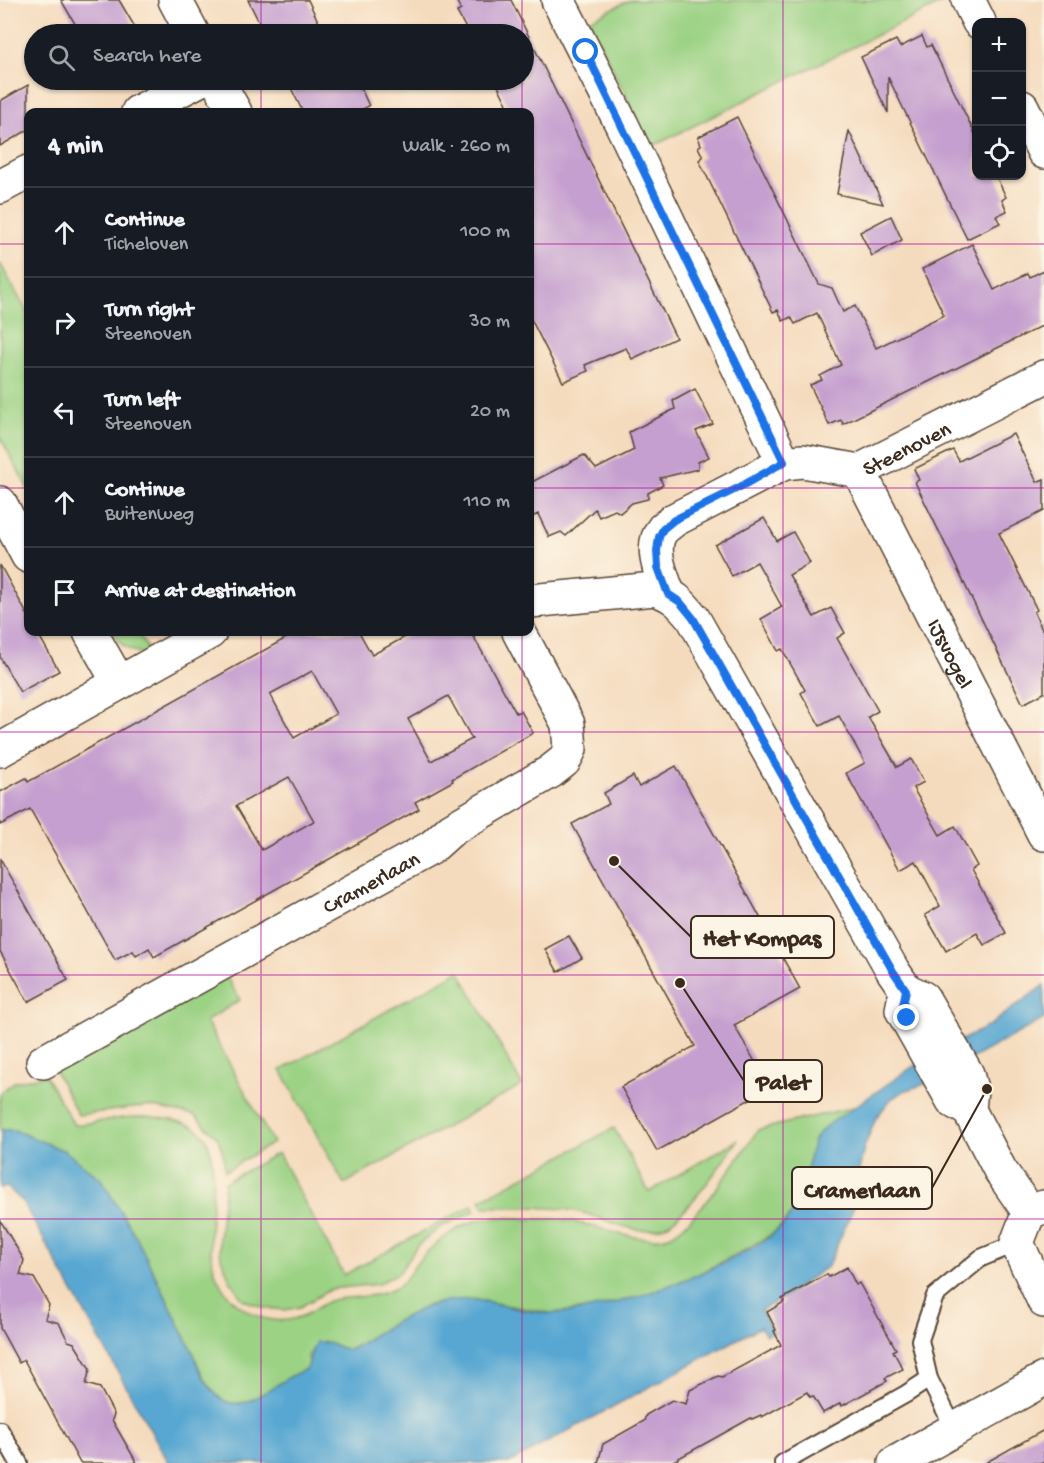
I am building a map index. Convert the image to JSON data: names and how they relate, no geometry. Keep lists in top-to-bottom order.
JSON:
{
  "streets": {
    "street": ["Steenoven", "IJsvogel", "Cramerlaan"]
  },
  "crossings": [
    ["Steenoven", "IJsvogel"]
  ],
  "places": ["Het Kompas", "Palet", "Cramerlaan"],
  "page": {
    "map_buttons": ["+", "−"],
    "search": "Search here",
    "heading": ["4 min", "Walk · 260 m"],
    "list": [
      ["Continue", "Ticheloven", "100 m"],
      ["Turn right", "Steenoven", "30 m"],
      ["Turn left", "Steenoven", "20 m"],
      ["Continue", "Buitenweg", "110 m"],
      "Arrive at destination"
    ]
  }
}
